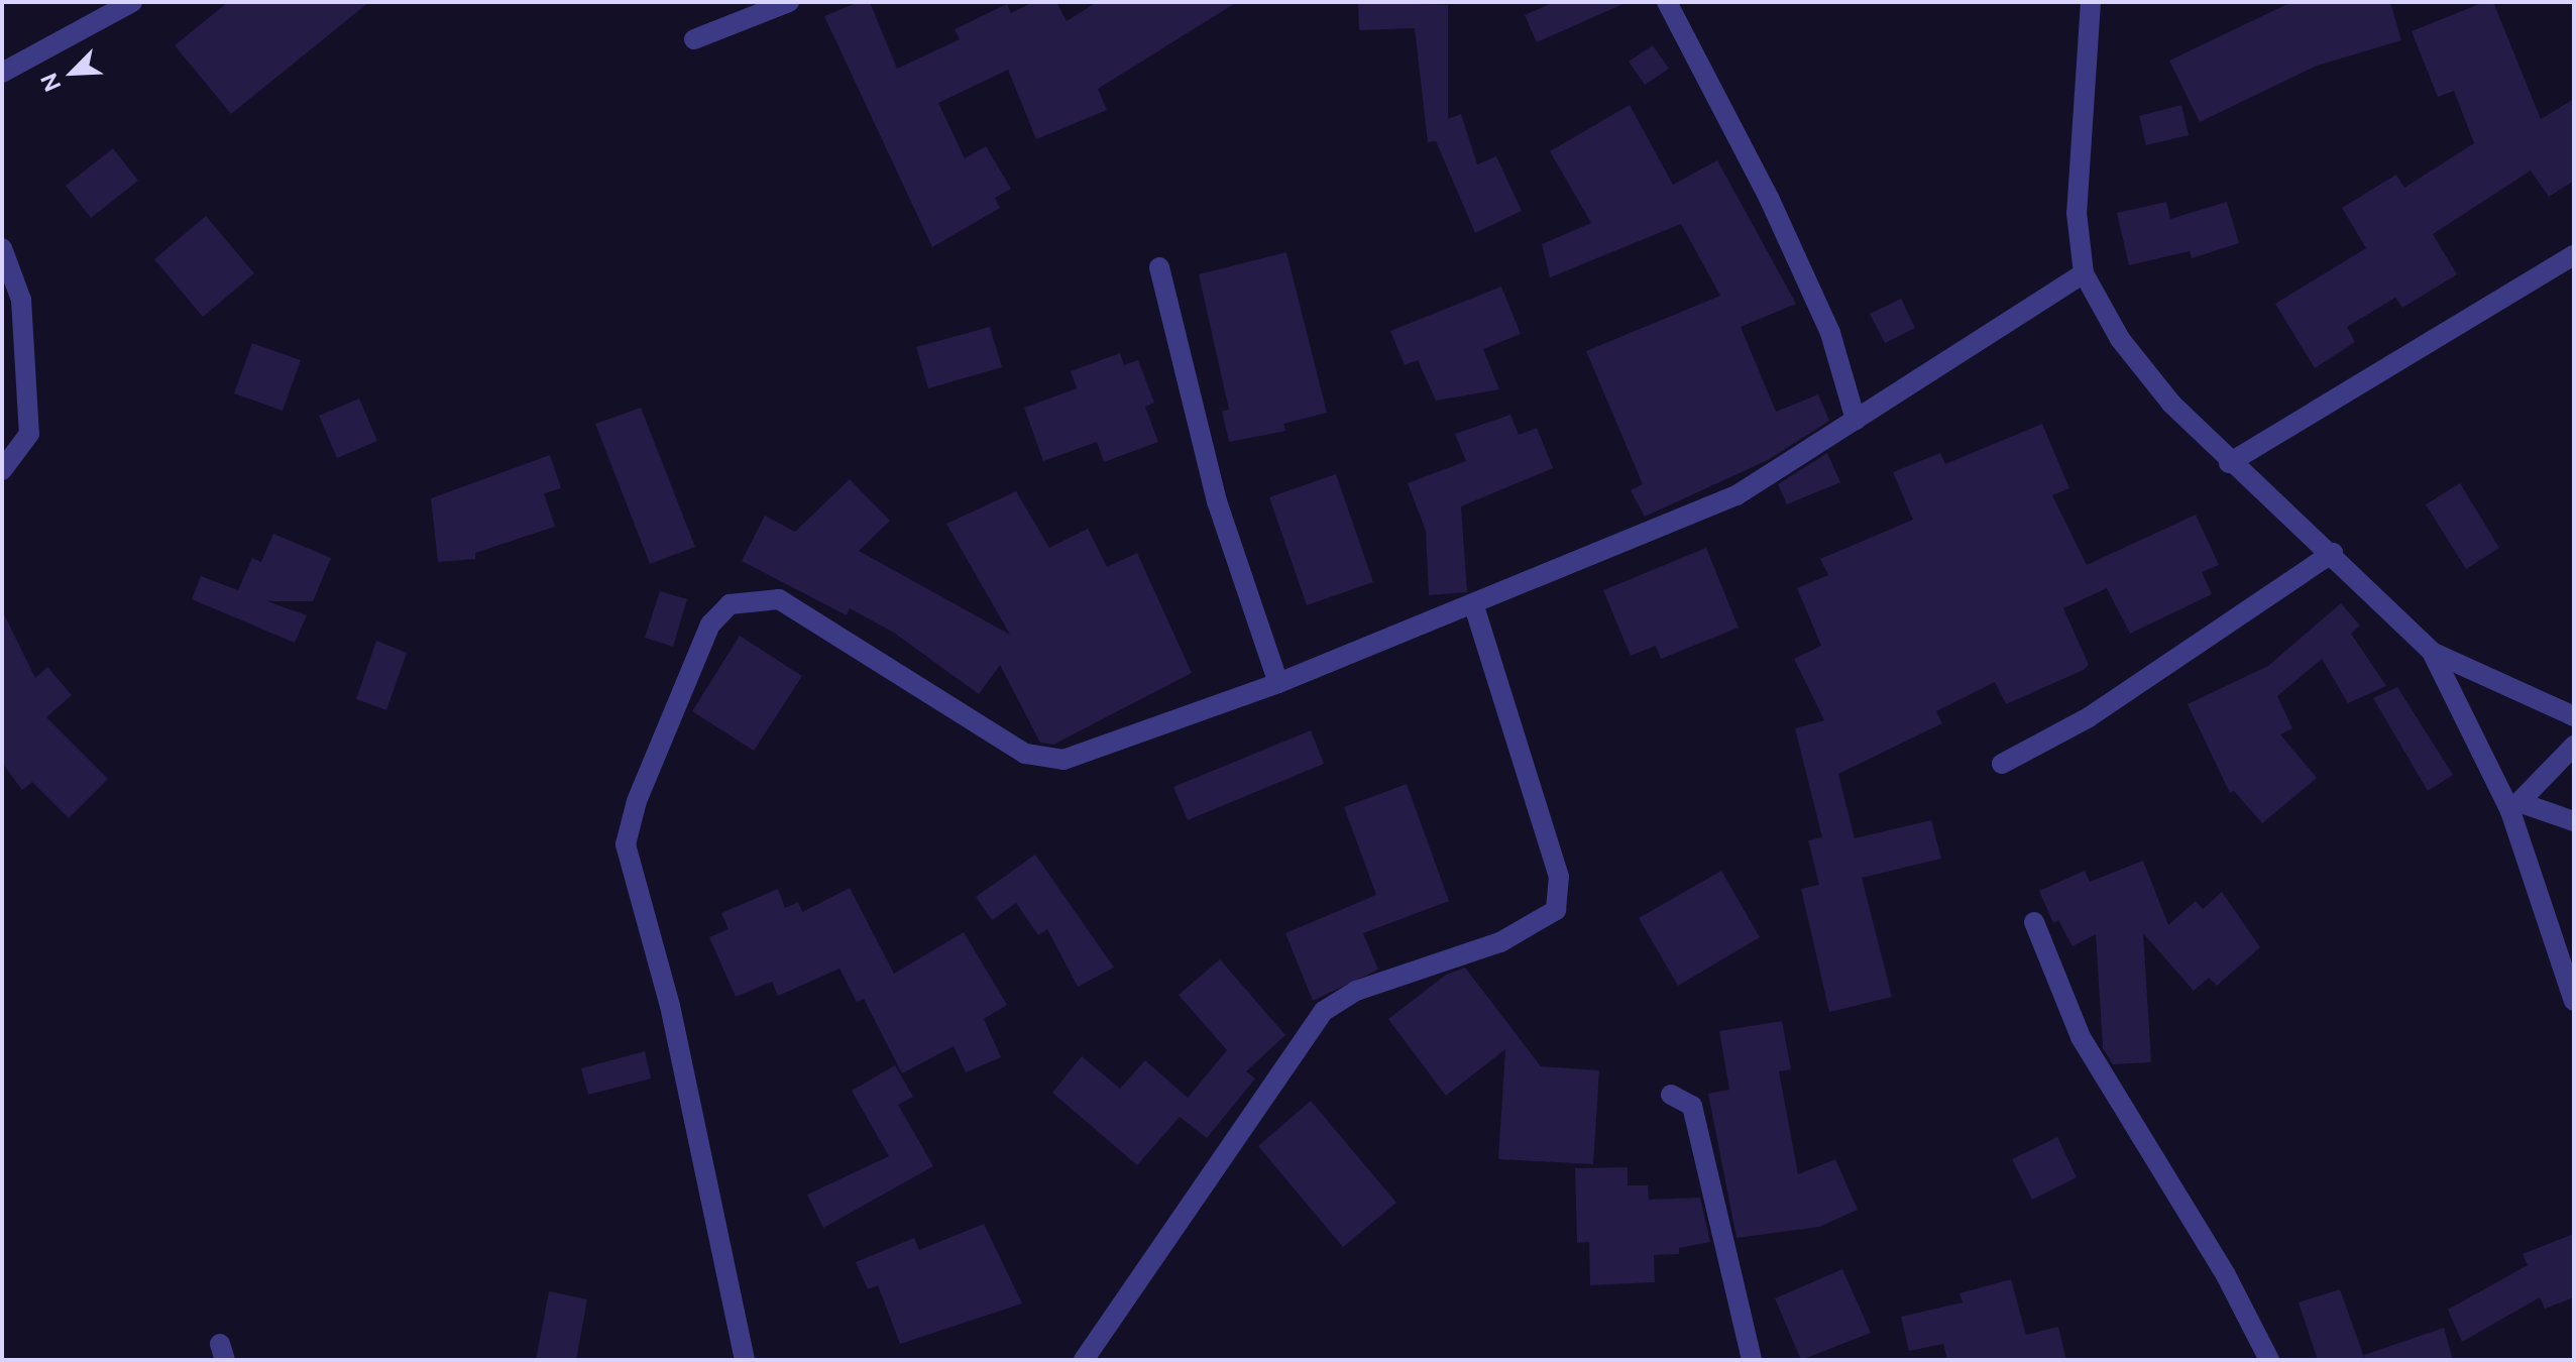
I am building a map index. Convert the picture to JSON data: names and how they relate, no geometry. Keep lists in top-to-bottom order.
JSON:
{
  "north": "bottom left"
}
